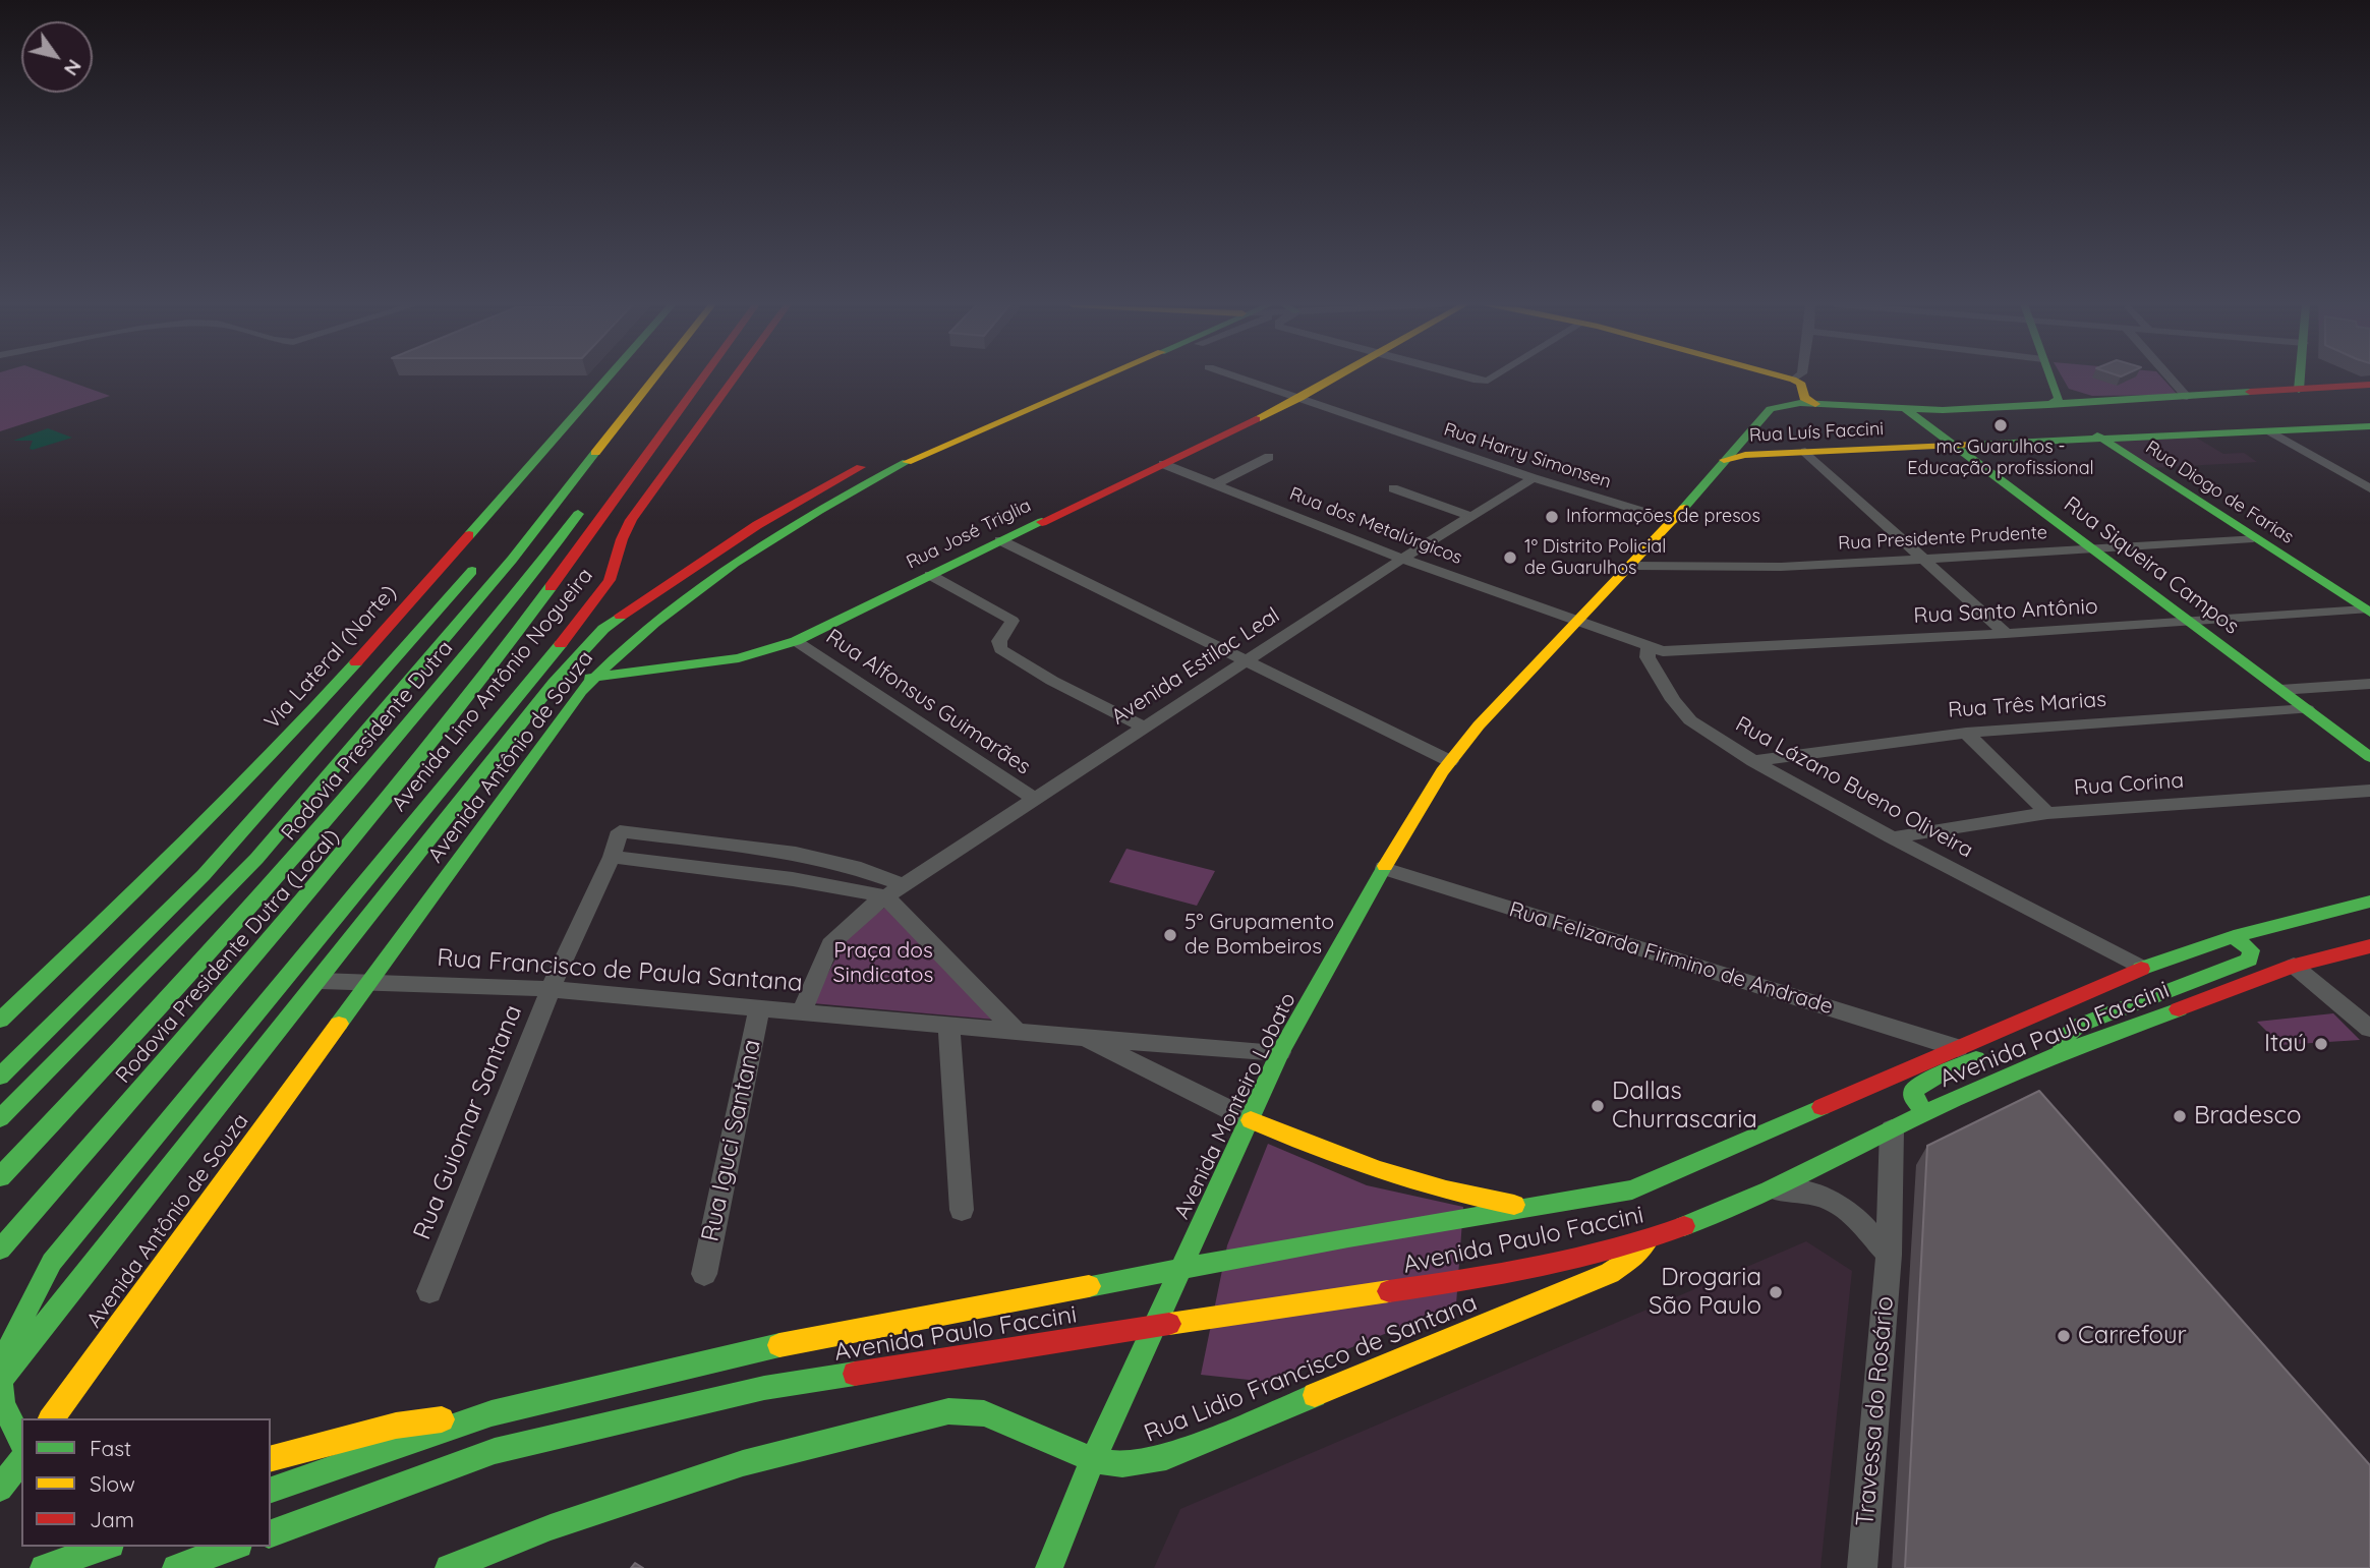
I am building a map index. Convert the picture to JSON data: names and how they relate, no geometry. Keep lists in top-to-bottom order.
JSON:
{
  "streets": {
    "main road": [
      "Rua Luís Faccini",
      "Rua Diogo de Farias",
      "Rua José Triglia",
      "Rua Siqueira Campos",
      "Via Lateral (Norte)",
      "Avenida Lino Antônio Nogueira",
      "Rodovia Presidente Dutra",
      "Avenida Antônio de Souza",
      "Rodovia Presidente Dutra (Local)",
      "Avenida Paulo Faccini",
      "Avenida Monteiro Lobato",
      "Rua Lidio Francisco de Santana"
    ],
    "street": [
      "Rua Harry Simonsen",
      "Rua dos Metalúrgicos",
      "Rua Presidente Prudente",
      "Rua Santo Antônio",
      "Avenida Estilac Leal",
      "Rua Alfonsus Guimarães",
      "Rua Três Marias",
      "Rua Corina",
      "Rua Lázano Bueno Oliveira",
      "Rua Felizarda Firmino de Andrade",
      "Rua Francisco de Paula Santana",
      "Rua Guiomar Santana",
      "Rua Iguci Santana",
      "Travessa do Rosário"
    ]
  },
  "crossings": [
    ["Rua Luís Faccini", "Rua Diogo de Farias"],
    ["Rua Luís Faccini", "Rua Siqueira Campos"],
    ["Rua Luís Faccini", "Avenida Monteiro Lobato"],
    ["Rua Harry Simonsen", "Rua José Triglia"],
    ["Rua Harry Simonsen", "Avenida Estilac Leal"],
    ["Rua Harry Simonsen", "Avenida Monteiro Lobato"],
    ["Rua Diogo de Farias", "Rua Presidente Prudente"],
    ["Rua Diogo de Farias", "Rua Santo Antônio"],
    ["Rua dos Metalúrgicos", "Rua José Triglia"],
    ["Rua dos Metalúrgicos", "Avenida Estilac Leal"],
    ["Rua dos Metalúrgicos", "Avenida Monteiro Lobato"],
    ["Rua José Triglia", "Rua Alfonsus Guimarães"],
    ["Rua José Triglia", "Avenida Antônio de Souza"],
    ["Rua Presidente Prudente", "Rua Siqueira Campos"],
    ["Rua Presidente Prudente", "Avenida Monteiro Lobato"],
    ["Rua Siqueira Campos", "Rua Santo Antônio"],
    ["Rua Siqueira Campos", "Rua Três Marias"],
    ["Rua Santo Antônio", "Rua Lázano Bueno Oliveira"],
    ["Avenida Estilac Leal", "Rua Alfonsus Guimarães"],
    ["Avenida Estilac Leal", "Rua Francisco de Paula Santana"],
    ["Avenida Estilac Leal", "Rua Guiomar Santana"],
    ["Avenida Lino Antônio Nogueira", "Avenida Antônio de Souza"],
    ["Rua Três Marias", "Rua Lázano Bueno Oliveira"],
    ["Avenida Antônio de Souza", "Rua Francisco de Paula Santana"],
    ["Rua Corina", "Rua Lázano Bueno Oliveira"],
    ["Rua Lázano Bueno Oliveira", "Avenida Paulo Faccini"],
    ["Rua Felizarda Firmino de Andrade", "Avenida Paulo Faccini"],
    ["Rua Felizarda Firmino de Andrade", "Avenida Monteiro Lobato"],
    ["Rua Francisco de Paula Santana", "Avenida Monteiro Lobato"],
    ["Rua Francisco de Paula Santana", "Rua Guiomar Santana"],
    ["Rua Francisco de Paula Santana", "Rua Iguci Santana"],
    ["Avenida Paulo Faccini", "Avenida Monteiro Lobato"],
    ["Avenida Paulo Faccini", "Rua Lidio Francisco de Santana"],
    ["Avenida Paulo Faccini", "Travessa do Rosário"],
    ["Avenida Monteiro Lobato", "Rua Lidio Francisco de Santana"]
  ],
  "parks": ["Praça dos Sindicatos"],
  "places": [
    "mc Guarulhos - Educação profissional",
    "Informações de presos",
    "1º Distrito Policial de Guarulhos",
    "5° Grupamento de Bombeiros",
    "Itaú",
    "Dallas Churrascaria",
    "Bradesco",
    "Drogaria São Paulo",
    "Carrefour"
  ],
  "legend": ["Fast", "Slow", "Jam"],
  "north": "bottom right"
}
